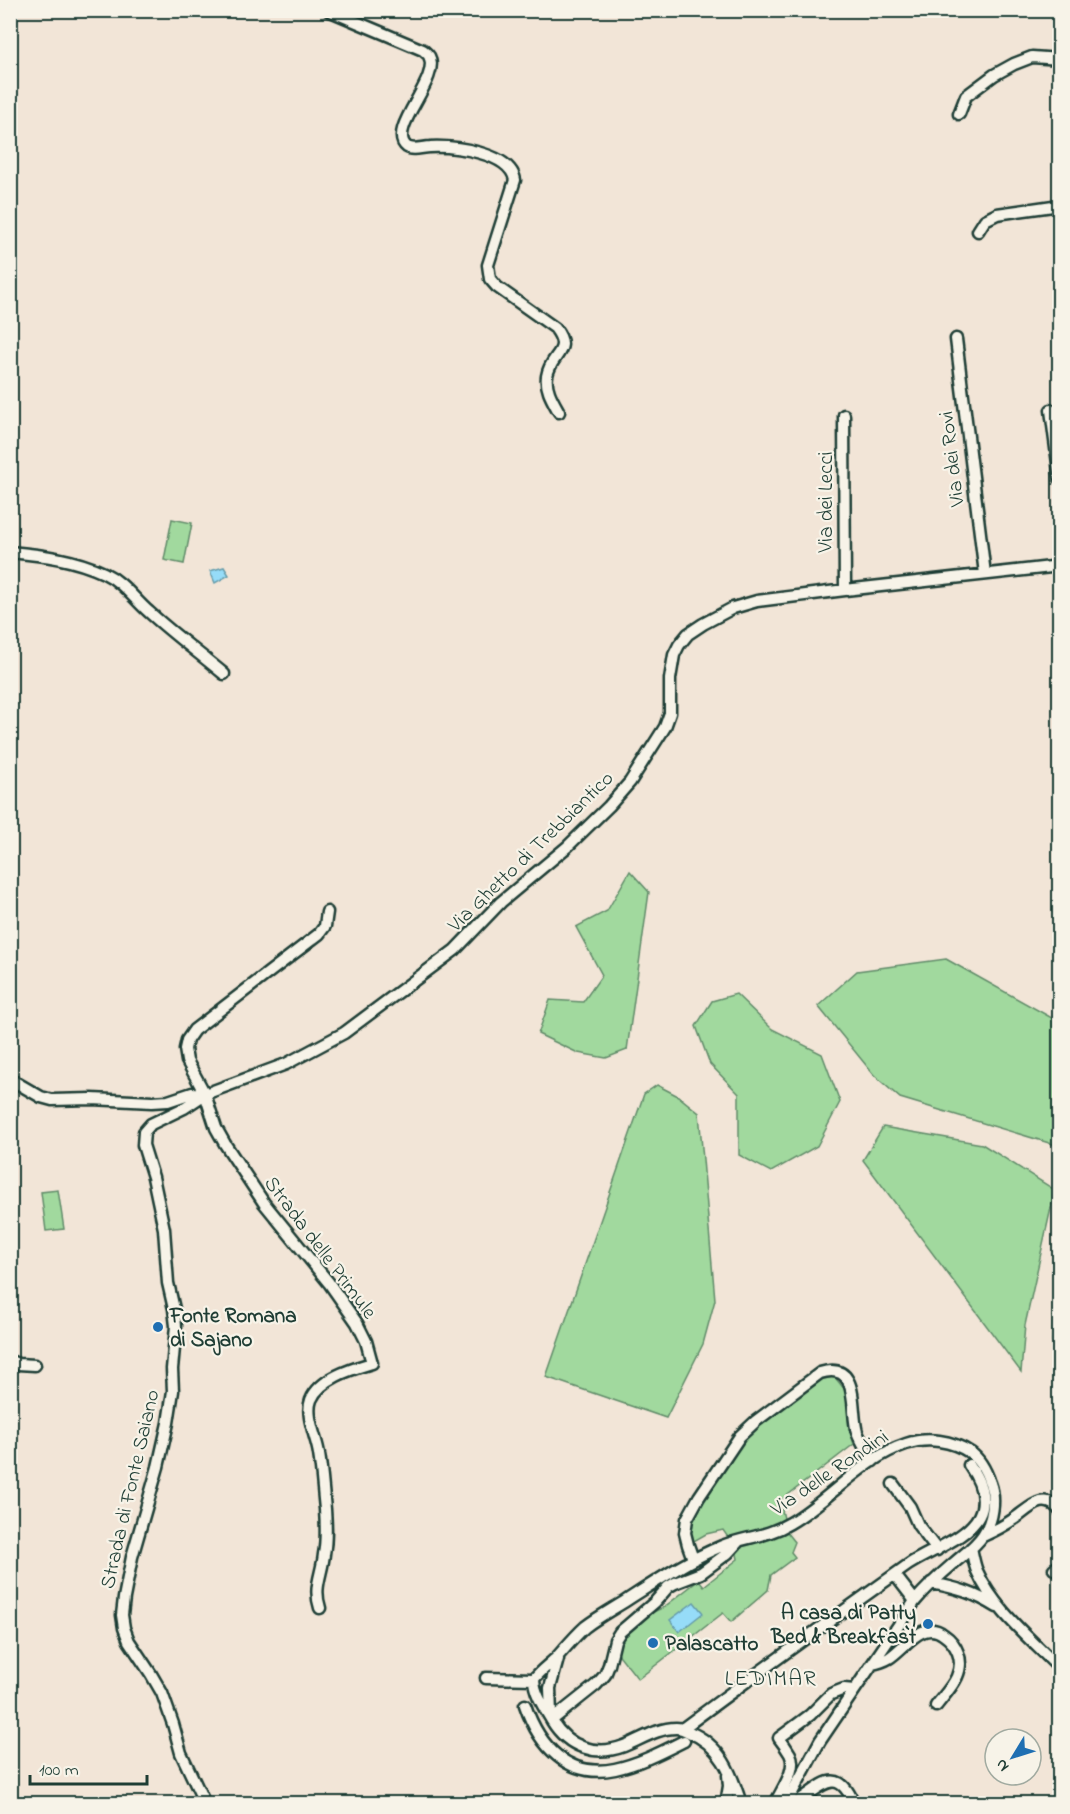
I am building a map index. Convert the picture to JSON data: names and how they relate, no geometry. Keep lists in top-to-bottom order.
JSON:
{
  "streets": {
    "street": [
      "Via dei Rovi",
      "Via dei Lecci",
      "Via Ghetto di Trebbiantico",
      "Strada delle Primule",
      "Via delle Rondini",
      "Strada di Fonte Saiano"
    ]
  },
  "crossings": [
    ["Via dei Rovi", "Via Ghetto di Trebbiantico"],
    ["Via dei Lecci", "Via Ghetto di Trebbiantico"],
    ["Via Ghetto di Trebbiantico", "Strada delle Primule"],
    ["Via Ghetto di Trebbiantico", "Strada di Fonte Saiano"],
    ["Strada delle Primule", "Strada di Fonte Saiano"]
  ],
  "districts": ["LEDIMAR"],
  "places": ["Fonte Romana di Sajano", "A casa di Patty Bed & Breakfast", "Palascatto"],
  "scale_bar": "100 m",
  "north": "bottom left"
}
